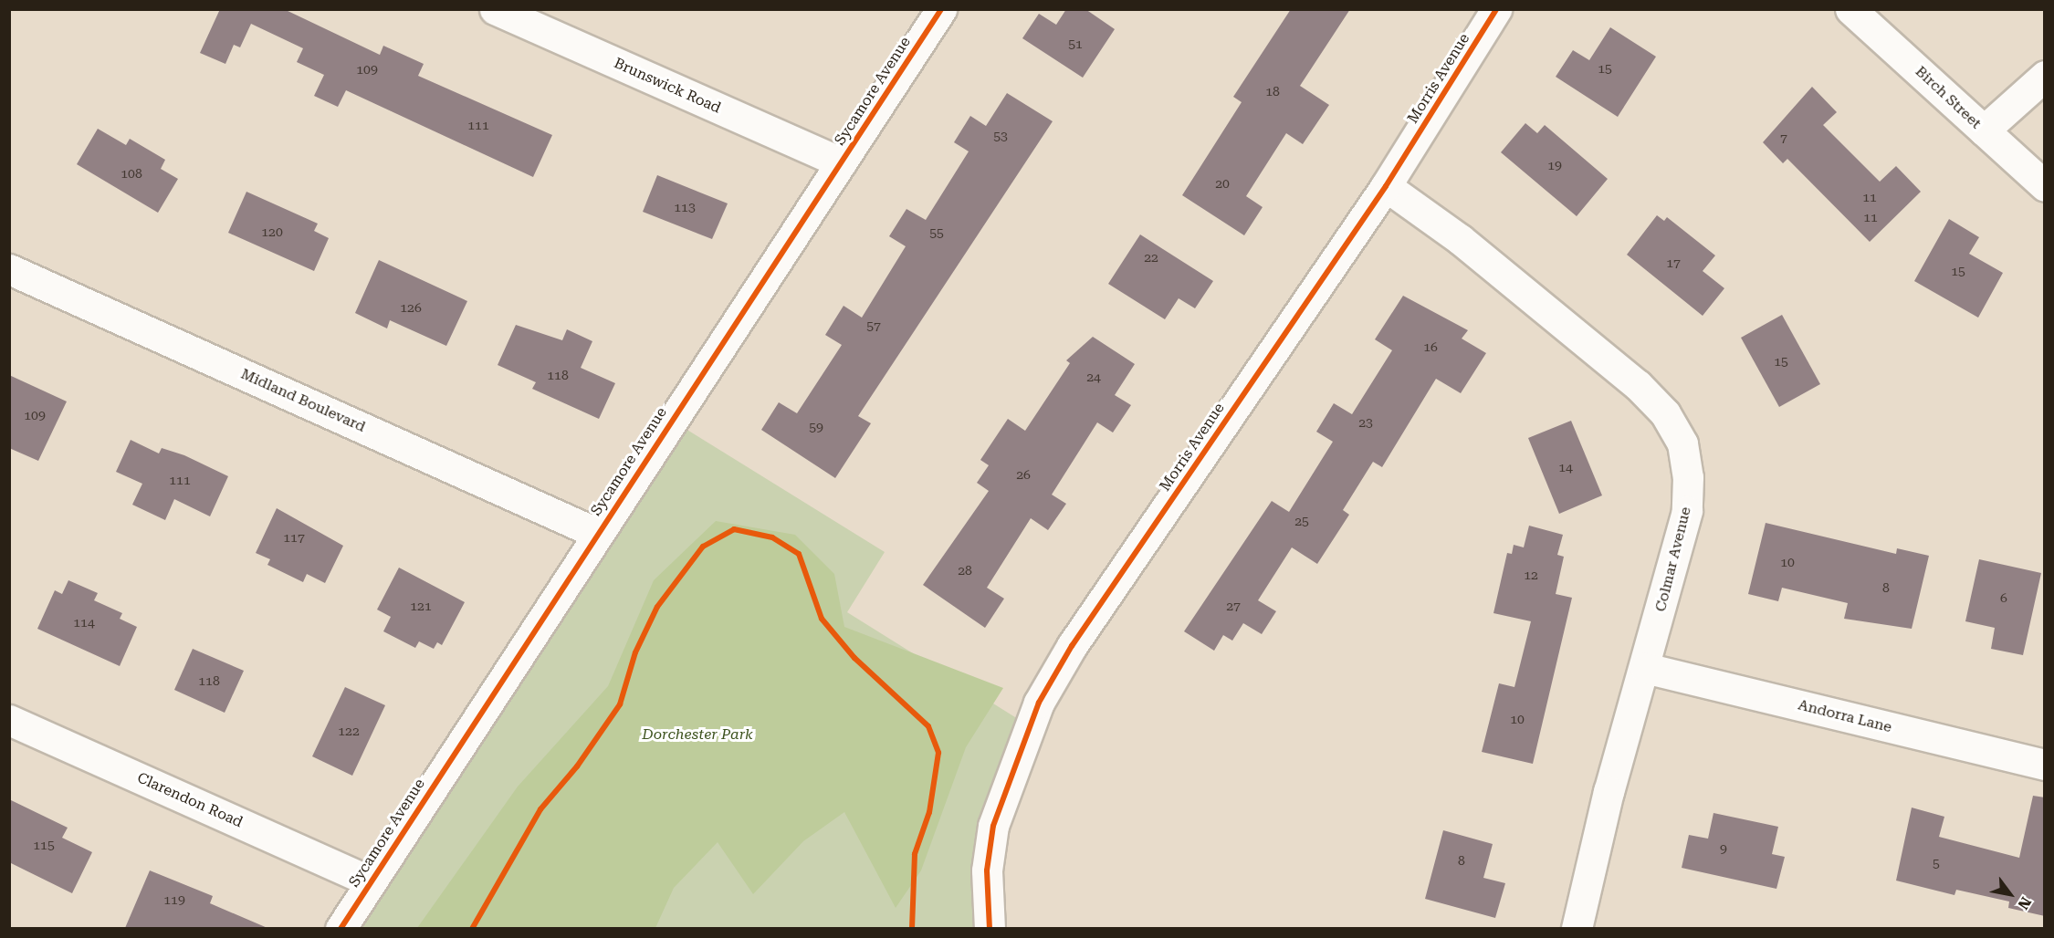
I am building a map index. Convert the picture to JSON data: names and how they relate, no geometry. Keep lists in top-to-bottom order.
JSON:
{
  "streets": {
    "street": [
      "Morris Avenue",
      "Brunswick Road",
      "Sycamore Avenue",
      "Birch Street",
      "Midland Boulevard",
      "Colmar Avenue",
      "Andorra Lane",
      "Clarendon Road"
    ]
  },
  "crossings": [
    ["Morris Avenue", "Colmar Avenue"],
    ["Brunswick Road", "Sycamore Avenue"],
    ["Sycamore Avenue", "Midland Boulevard"],
    ["Sycamore Avenue", "Clarendon Road"],
    ["Colmar Avenue", "Andorra Lane"]
  ],
  "parks": ["Dorchester Park"],
  "house_numbers": [
    "51",
    "15",
    "109",
    "18",
    "111",
    "53",
    "7",
    "19",
    "108",
    "20",
    "11",
    "113",
    "11",
    "120",
    "55",
    "22",
    "17",
    "15",
    "126",
    "57",
    "16",
    "15",
    "118",
    "24",
    "109",
    "23",
    "59",
    "14",
    "26",
    "111",
    "25",
    "117",
    "10",
    "28",
    "12",
    "8",
    "6",
    "121",
    "27",
    "114",
    "118",
    "10",
    "122",
    "115",
    "9",
    "8",
    "5",
    "119"
  ],
  "north": "bottom right"
}
